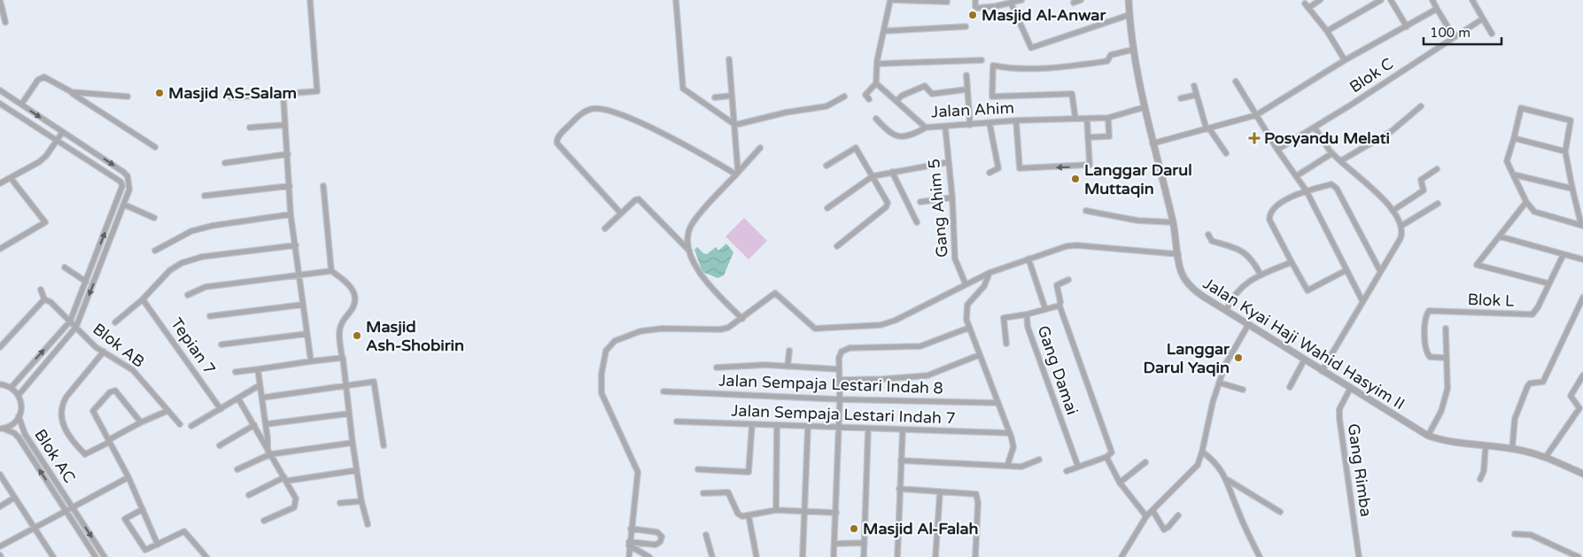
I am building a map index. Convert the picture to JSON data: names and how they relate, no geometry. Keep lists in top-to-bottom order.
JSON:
{
  "streets": {
    "street": [
      "Blok C",
      "Jalan Ahim",
      "Gang Ahim 5",
      "Blok L",
      "Jalan Kyai Haji Wahid Hasyim II",
      "Blok AB",
      "Tepian 7",
      "Gang Damai",
      "Jalan Sempaja Lestari Indah 8",
      "Jalan Sempaja Lestari Indah 7",
      "Blok AC",
      "Gang Rimba"
    ]
  },
  "crossings": [
    ["Jalan Ahim", "Gang Ahim 5"],
    ["Jalan Ahim", "Jalan Kyai Haji Wahid Hasyim II"],
    ["Jalan Kyai Haji Wahid Hasyim II", "Gang Rimba"]
  ],
  "places": {
    "other": [
      "Masjid Al-Anwar",
      "Masjid AS-Salam",
      "Langgar Darul Muttaqin",
      "Masjid Ash-Shobirin",
      "Langgar Darul Yaqin",
      "Masjid Al-Falah"
    ],
    "health": ["Posyandu Melati"]
  },
  "scale_bar": "100 m"
}
